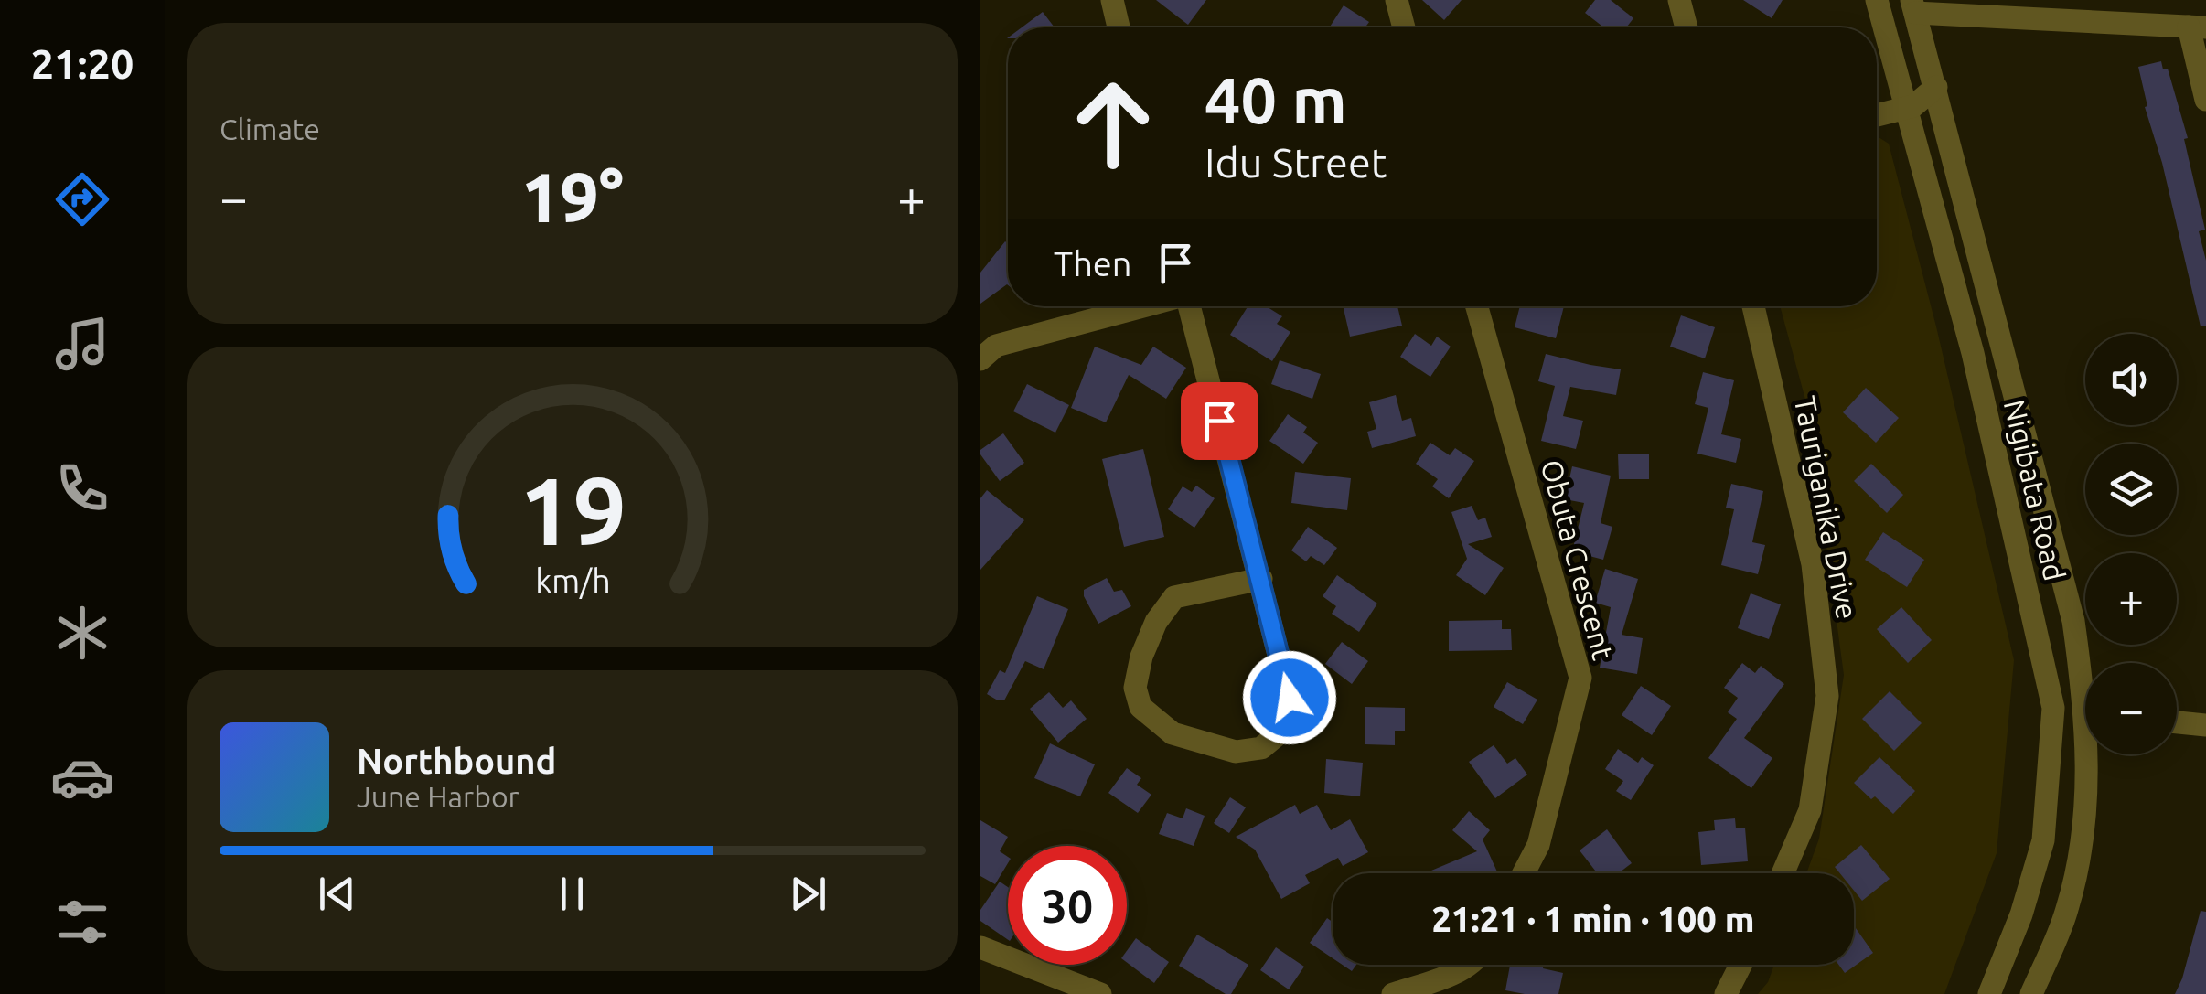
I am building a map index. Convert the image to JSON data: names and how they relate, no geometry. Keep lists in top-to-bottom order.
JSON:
{
  "streets": {
    "street": ["Nigibata Road", "Tauriganika Drive", "Obuta Crescent"]
  },
  "page": {
    "tabs": "21:20",
    "tile": "Climate",
    "turn": ["40 m", "Idu Street"],
    "heat": ["−", "19°", "+"],
    "then": "Then",
    "map_buttons": ["+", "−"],
    "song": ["Northbound", "June Harbor"],
    "limit": "30",
    "trip": "21:21 · 1 min · 100 m",
    "gauge": ["19", "km/h"]
  }
}
